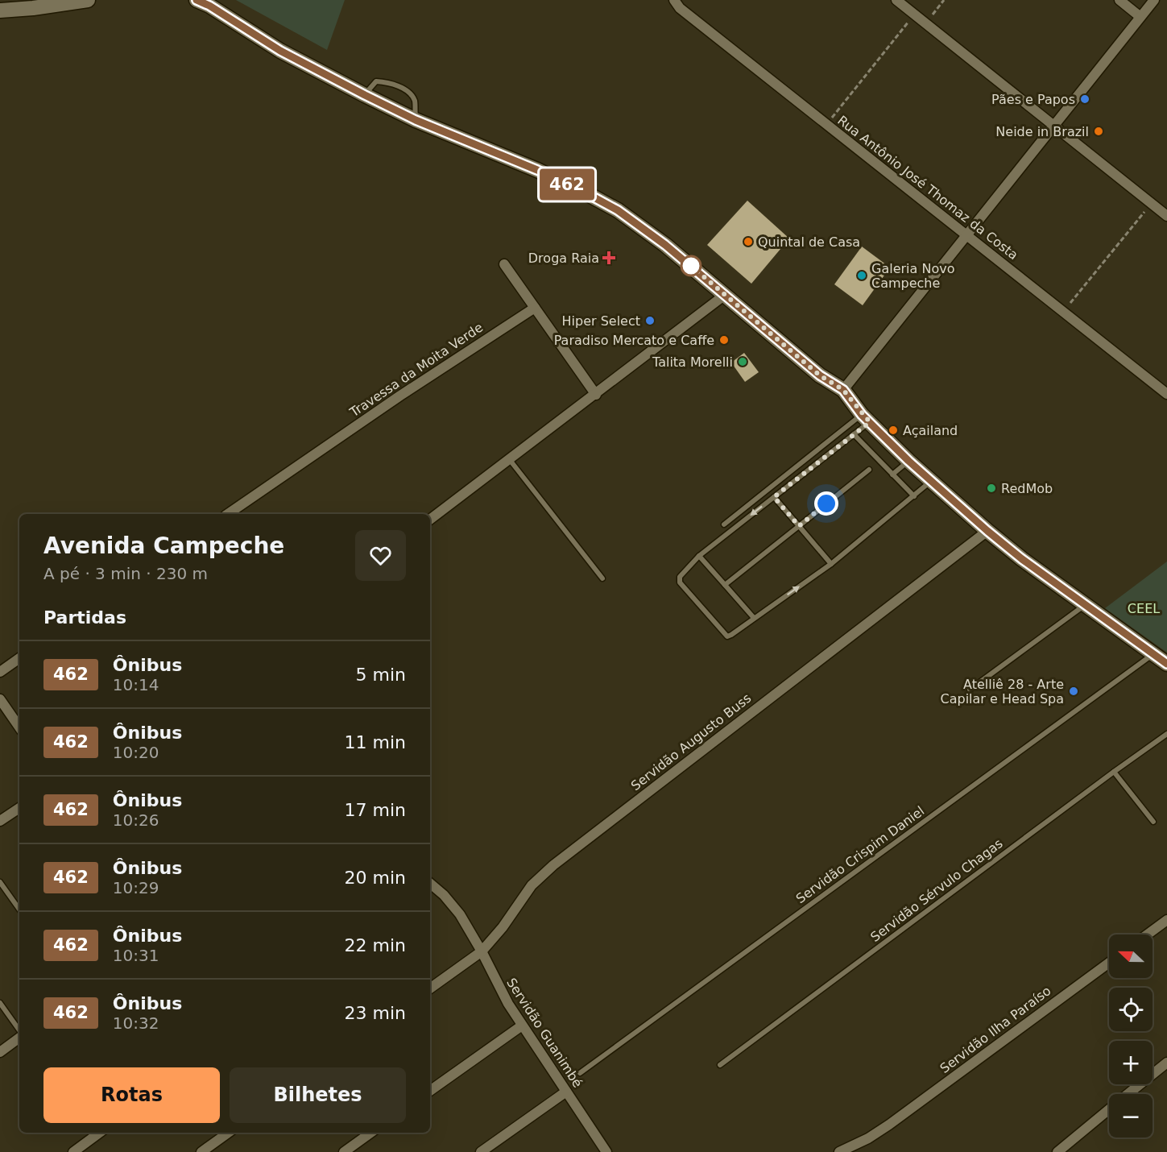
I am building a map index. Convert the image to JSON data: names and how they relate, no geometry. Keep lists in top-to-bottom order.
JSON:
{
  "streets": {
    "street": [
      "Rua Antônio José Thomaz da Costa",
      "Travessa da Moita Verde",
      "Servidão Augusto Buss",
      "Servidão Ilha Paraíso",
      "Servidão Guanimbé"
    ],
    "lane": ["Servidão Crispim Daniel", "Servidão Sérvulo Chagas"]
  },
  "crossings": [
    ["Servidão Augusto Buss", "Servidão Guanimbé"]
  ],
  "parks": ["CEEL"],
  "places": {
    "other": [
      "Pães e Papos",
      "Neide in Brazil",
      "Quintal de Casa",
      "Galeria Novo Campeche",
      "Hiper Select",
      "Paradiso Mercato e Caffe",
      "Talita Morelli",
      "Açailand",
      "RedMob",
      "Atelliê 28 - Arte Capilar e Head Spa"
    ],
    "health": ["Droga Raia"]
  },
  "lines": ["bus line 462"],
  "north": "left",
  "page": {
    "on_map": "462",
    "heading": [
      ["Avenida Campeche", "A pé · 3 min · 230 m"],
      "Partidas"
    ],
    "list": [
      {
        "mark": "462",
        "name": "Ônibus",
        "note": "10:14",
        "value": "5 min"
      },
      {
        "mark": "462",
        "name": "Ônibus",
        "note": "10:20",
        "value": "11 min"
      },
      {
        "mark": "462",
        "name": "Ônibus",
        "note": "10:26",
        "value": "17 min"
      },
      {
        "mark": "462",
        "name": "Ônibus",
        "note": "10:29",
        "value": "20 min"
      },
      {
        "mark": "462",
        "name": "Ônibus",
        "note": "10:31",
        "value": "22 min"
      },
      {
        "mark": "462",
        "name": "Ônibus",
        "note": "10:32",
        "value": "23 min"
      }
    ],
    "map_buttons": ["+", "−"],
    "buttons": ["Rotas", "Bilhetes"]
  }
}
